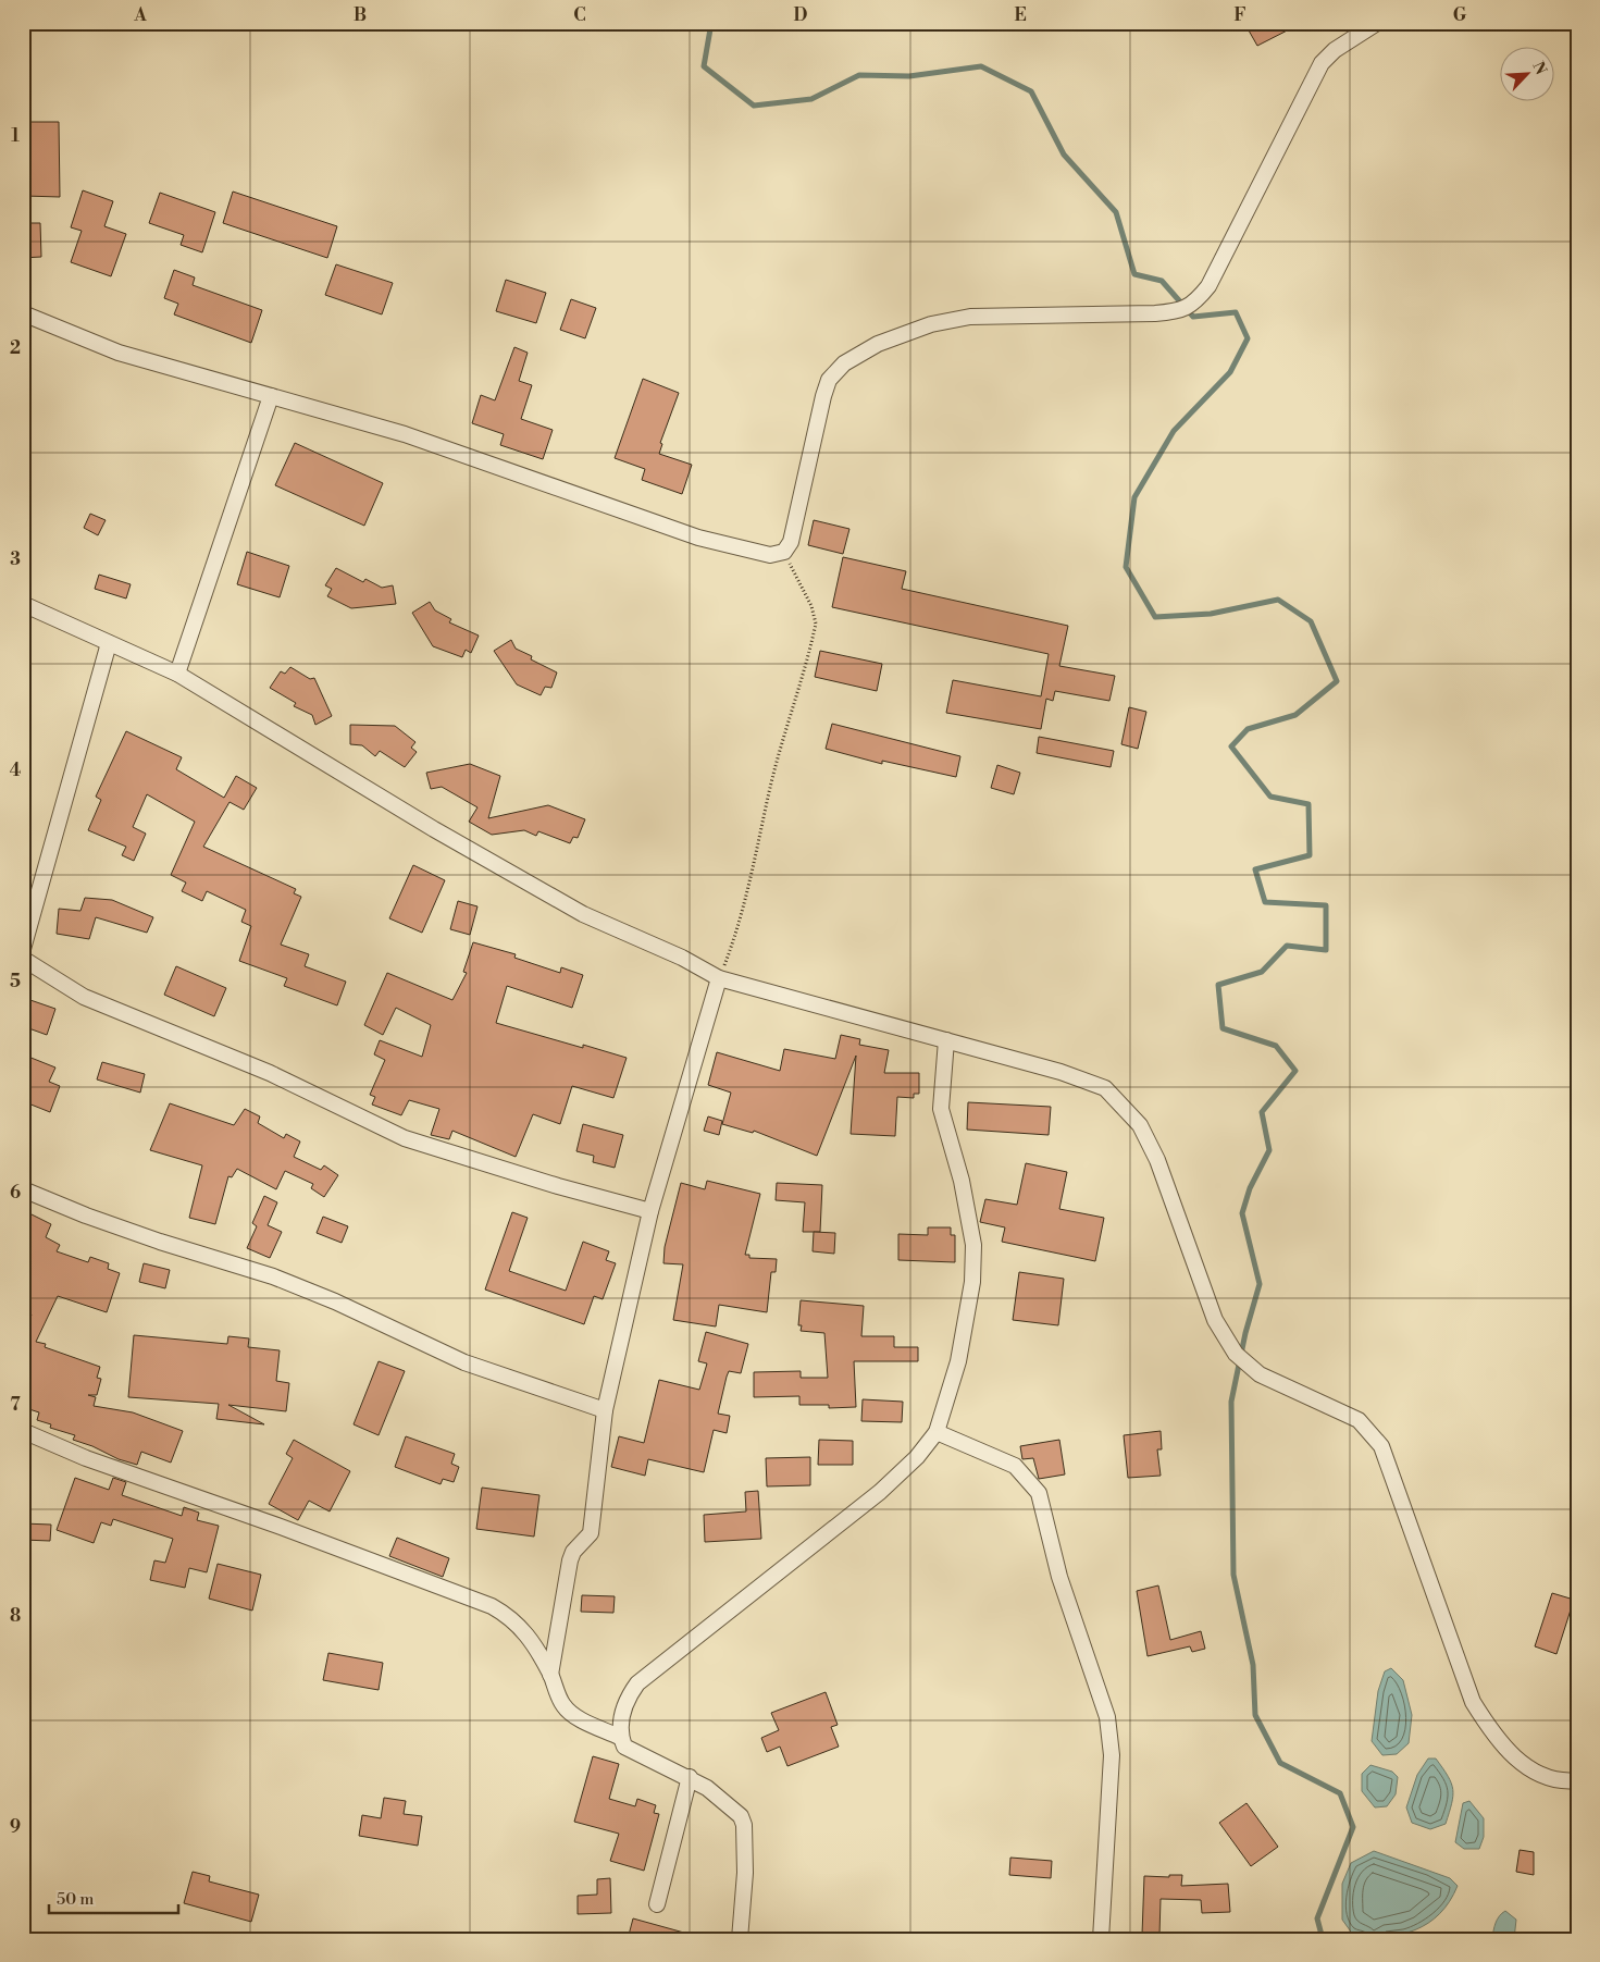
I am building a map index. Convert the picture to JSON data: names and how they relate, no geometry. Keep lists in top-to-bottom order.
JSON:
{
  "scale_bar": "50 m",
  "north": "top right",
  "grid": {
    "columns": [
      "A",
      "B",
      "C",
      "D",
      "E",
      "F",
      "G"
    ],
    "rows": [
      "1",
      "2",
      "3",
      "4",
      "5",
      "6",
      "7",
      "8",
      "9"
    ]
  }
}
